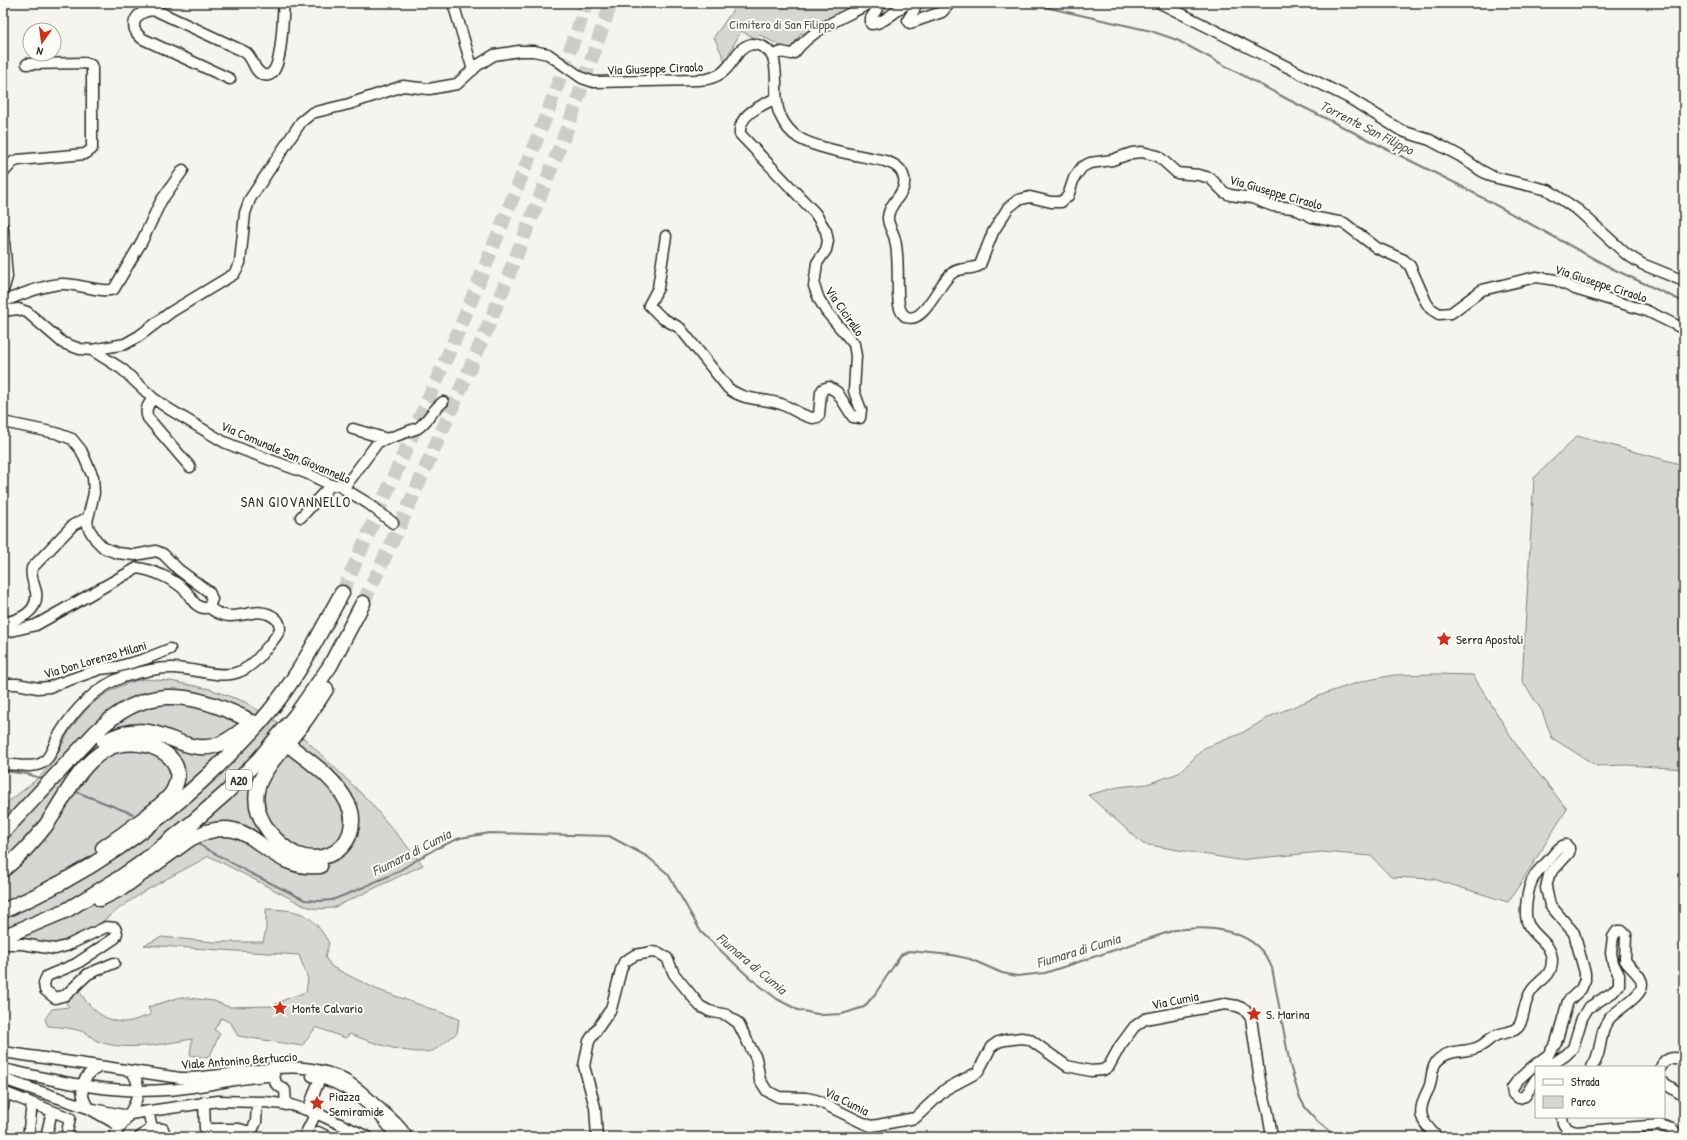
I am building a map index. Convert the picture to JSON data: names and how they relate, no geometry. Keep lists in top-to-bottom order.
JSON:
{
  "streets": {
    "highway": ["A20"],
    "street": [
      "Via Giuseppe Ciraolo",
      "Via Cicirello",
      "Via Comunale San Giovannello",
      "Via Don Lorenzo Milani",
      "Via Cumia",
      "Viale Antonino Bertuccio"
    ]
  },
  "crossings": [
    ["Via Giuseppe Ciraolo", "Via Cicirello"]
  ],
  "districts": ["SAN GIOVANNELLO"],
  "water": ["Torrente San Filippo", "Fiumara di Cumia"],
  "parks": ["Cimitero di San Filippo"],
  "places": {
    "place": [
      "Serra Apostoli",
      "Monte Calvario",
      "S. Marina",
      "Piazza Semiramide"
    ]
  },
  "legend": ["Strada", "Parco"],
  "north": "bottom"
}
